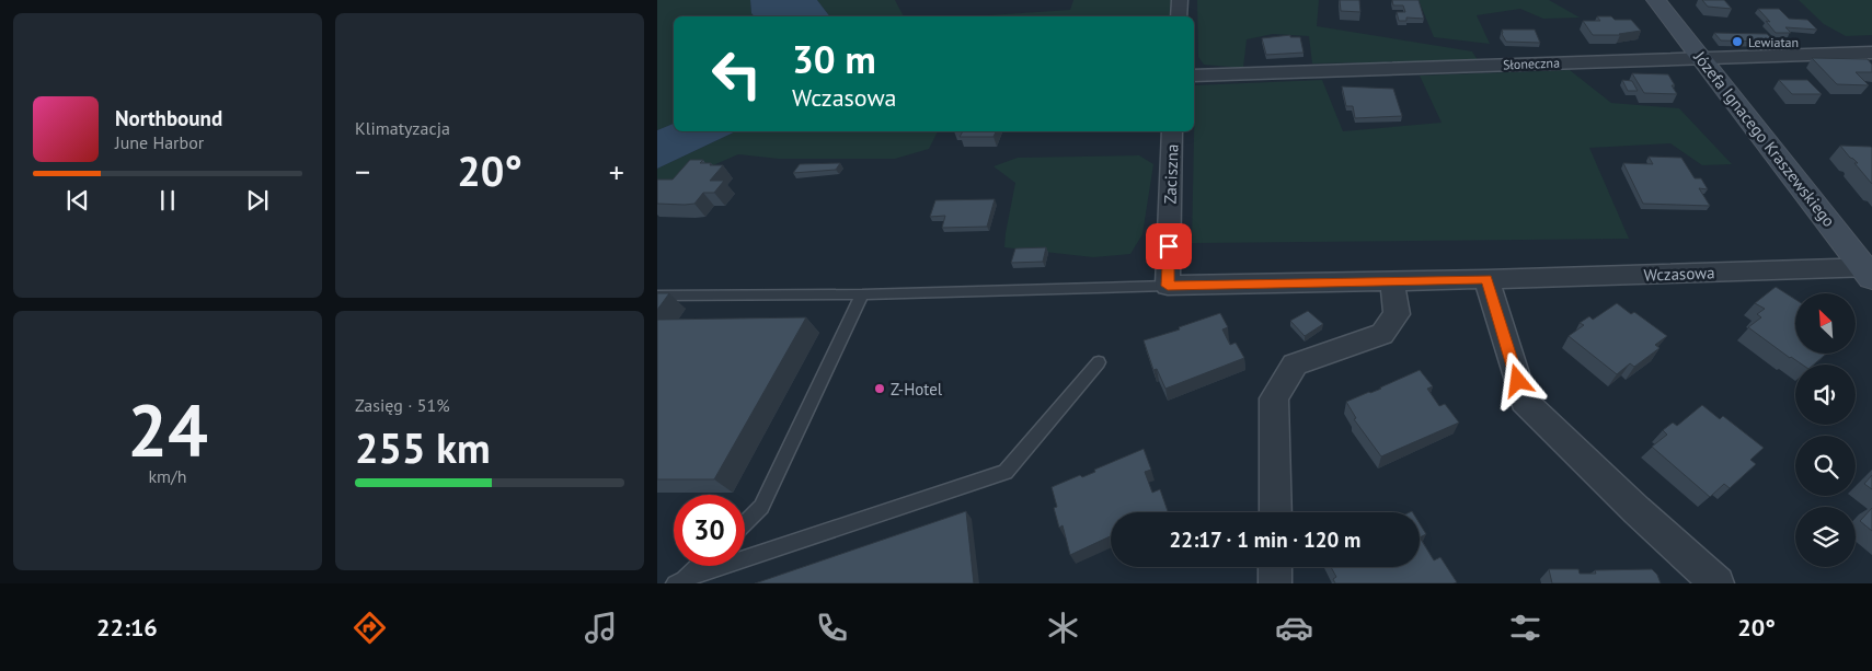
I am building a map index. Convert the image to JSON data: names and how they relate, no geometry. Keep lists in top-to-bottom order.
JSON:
{
  "streets": {
    "street": [
      "Słoneczna",
      "Józefa Ignacego Kraszewskiego",
      "Zaciszna",
      "Wczasowa"
    ]
  },
  "crossings": [
    ["Słoneczna", "Józefa Ignacego Kraszewskiego"],
    ["Józefa Ignacego Kraszewskiego", "Wczasowa"],
    ["Zaciszna", "Wczasowa"]
  ],
  "places": ["Lewiatan", "Z-Hotel"],
  "north": "top left",
  "page": {
    "tile": [
      "Klimatyzacja",
      ["24", "km/h"],
      ["Zasięg · 51%", "255 km"]
    ],
    "turn": ["30 m", "Wczasowa"],
    "song": ["Northbound", "June Harbor"],
    "heat": ["−", "20°", "+"],
    "limit": "30",
    "trip": "22:17 · 1 min · 120 m",
    "tabs": ["22:16", "20°"]
  }
}
